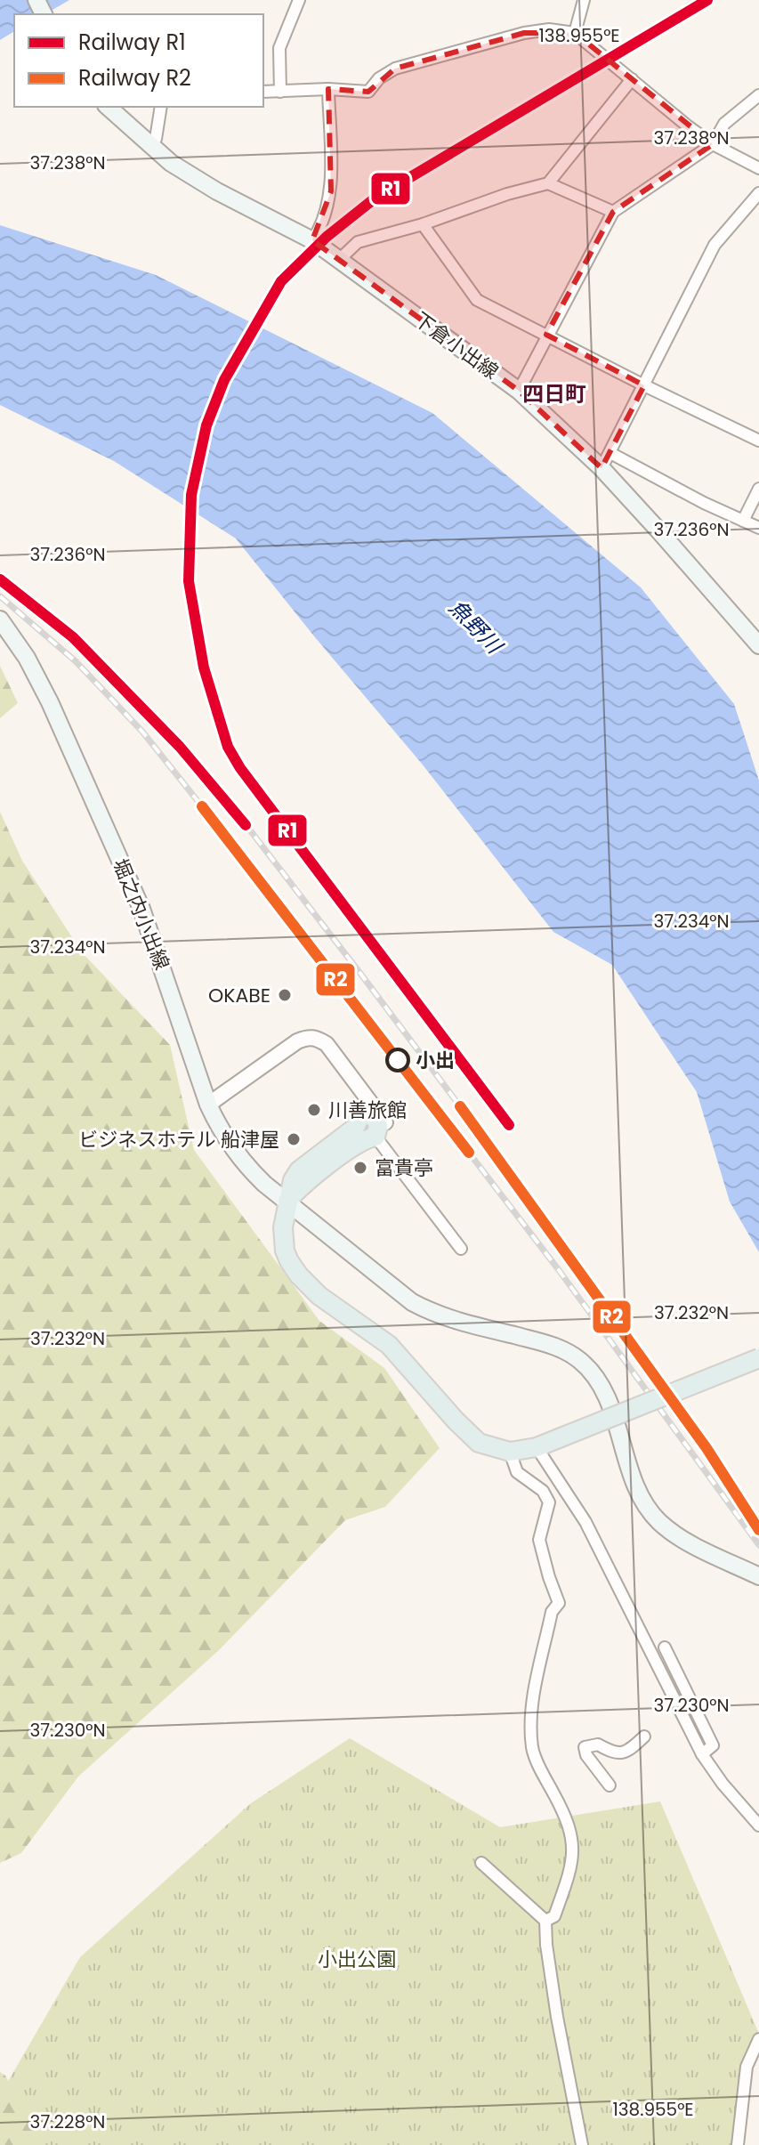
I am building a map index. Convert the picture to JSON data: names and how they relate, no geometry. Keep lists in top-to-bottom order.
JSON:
{
  "streets": {
    "main road": ["下倉小出線", "堀之内小出線"]
  },
  "districts": ["四日町"],
  "water": ["魚野川"],
  "parks": ["小出公園"],
  "places": [
    "OKABE",
    "小出",
    "川善旅館",
    "ビジネスホテル 船津屋",
    "富貴亭"
  ],
  "lines": ["rail line R1", "rail line R2"],
  "legend": ["Railway R1", "Railway R2"],
  "coordinates": [
    "138.955°E",
    "37.238°N",
    "37.236°N",
    "37.234°N",
    "37.232°N",
    "37.230°N",
    "37.228°N"
  ]
}
